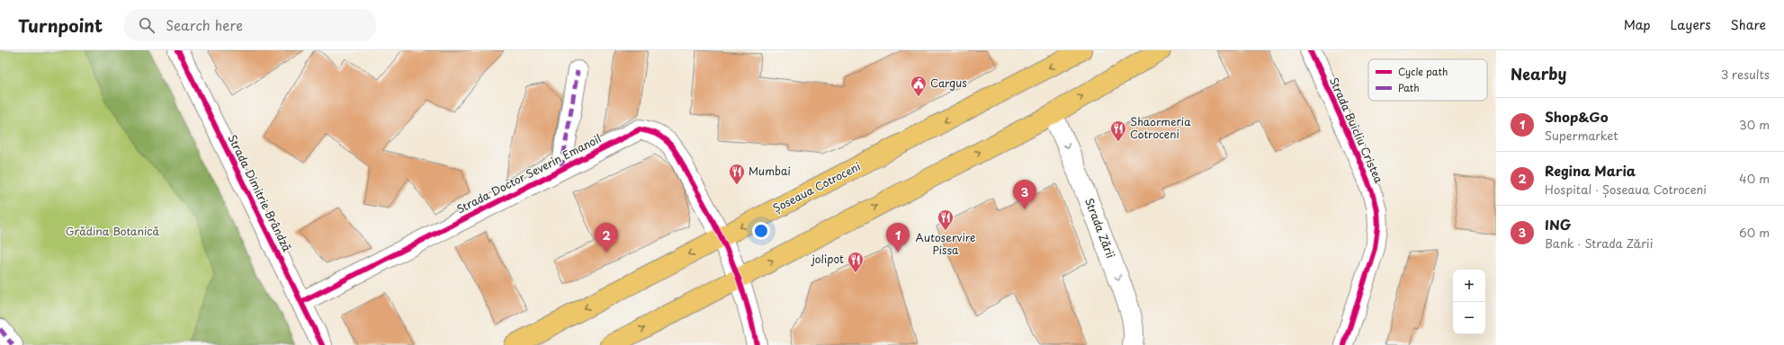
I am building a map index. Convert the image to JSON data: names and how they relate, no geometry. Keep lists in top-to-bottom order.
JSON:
{
  "streets": {
    "main road": ["Șoseaua Cotroceni"],
    "street": [
      "Strada Buicliu Cristea",
      "Strada Doctor Severin Emanoil",
      "Strada Dimitrie Brândză",
      "Strada Zării"
    ]
  },
  "crossings": [
    ["Strada Doctor Severin Emanoil", "Șoseaua Cotroceni"],
    ["Strada Doctor Severin Emanoil", "Strada Dimitrie Brândză"]
  ],
  "one_way": ["Strada Zării"],
  "parks": ["Grădina Botanică"],
  "places": {
    "public building": ["Cargus"],
    "restaurant": [
      "Shaormeria Cotroceni",
      "Mumbai",
      "Autoservire Pissa",
      "jolipot"
    ]
  },
  "legend": ["Cycle path", "Path"],
  "page": {
    "header": "Turnpoint",
    "search": "Search here",
    "nav": ["Map", "Layers", "Share"],
    "heading": ["Nearby", "3 results"],
    "list": [
      {
        "mark": "1",
        "name": "Shop&Go",
        "note": "Supermarket",
        "value": "30 m"
      },
      {
        "mark": "2",
        "name": "Regina Maria",
        "note": "Hospital · Șoseaua Cotroceni",
        "value": "40 m"
      },
      {
        "mark": "3",
        "name": "ING",
        "note": "Bank · Strada Zării",
        "value": "60 m"
      }
    ],
    "pins": ["3", "1", "2"],
    "map_buttons": ["+", "−"]
  }
}
